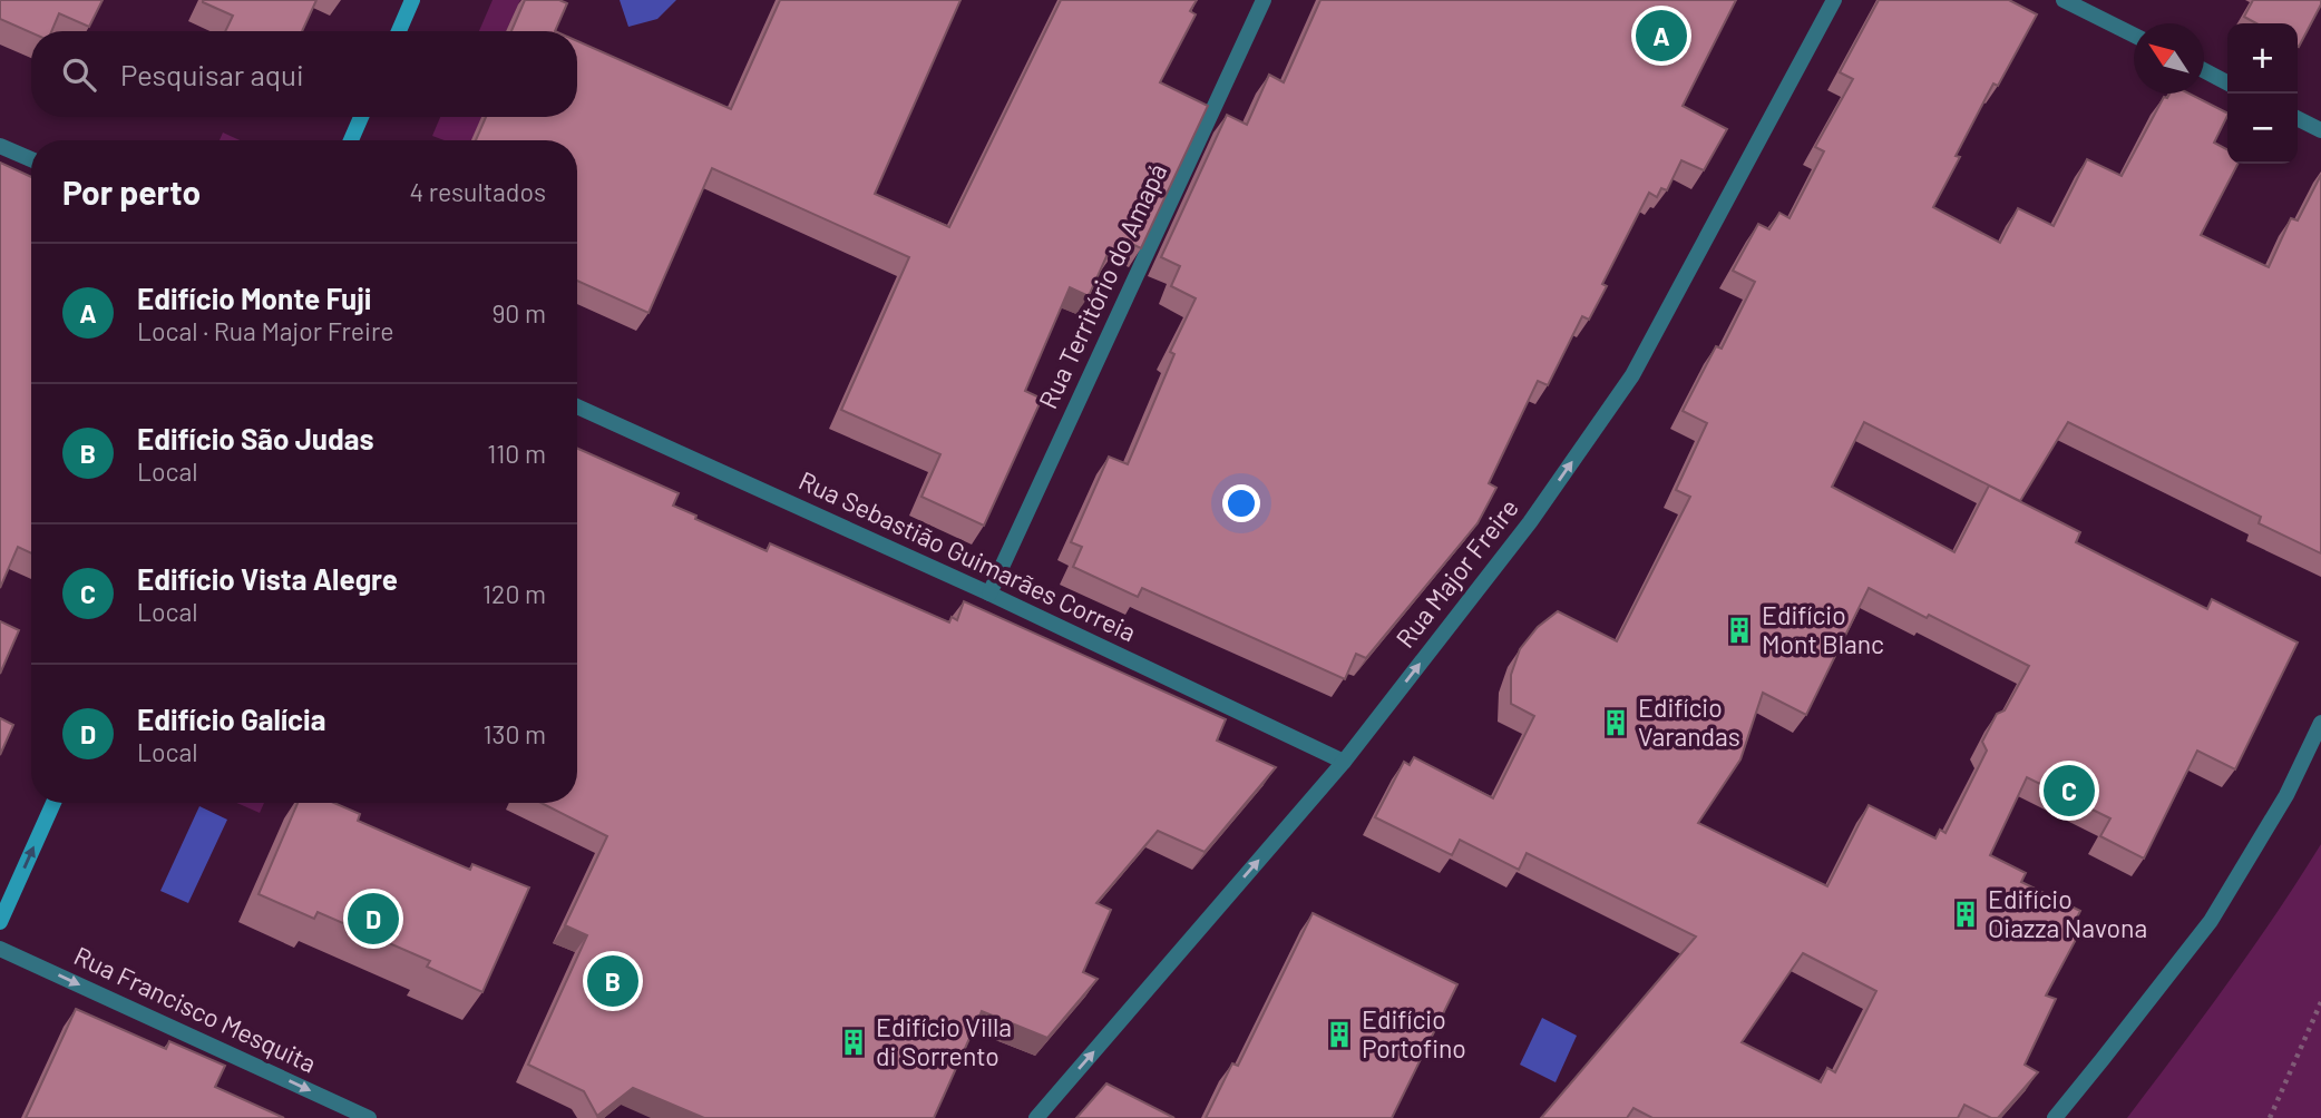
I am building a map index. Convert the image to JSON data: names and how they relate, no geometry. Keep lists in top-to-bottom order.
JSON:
{
  "streets": {
    "street": [
      "Rua Território do Amapá",
      "Rua Sebastião Guimarães Correia",
      "Rua Major Freire",
      "Rua Francisco Mesquita"
    ]
  },
  "crossings": [
    ["Rua Território do Amapá", "Rua Sebastião Guimarães Correia"],
    ["Rua Sebastião Guimarães Correia", "Rua Major Freire"]
  ],
  "one_way": ["Rua Major Freire", "Rua Francisco Mesquita"],
  "places": {
    "building": [
      "Edifício Mont Blanc",
      "Edifício Varandas",
      "Edifício Oiazza Navona",
      "Edifício Portofino",
      "Edifício Villa di Sorrento"
    ]
  },
  "north": "top left",
  "page": {
    "pins": [
      "A",
      "C",
      "D",
      "B"
    ],
    "map_buttons": ["+", "−"],
    "search": "Pesquisar aqui",
    "heading": ["Por perto", "4 resultados"],
    "list": [
      {
        "mark": "A",
        "name": "Edifício Monte Fuji",
        "note": "Local · Rua Major Freire",
        "value": "90 m"
      },
      {
        "mark": "B",
        "name": "Edifício São Judas",
        "note": "Local",
        "value": "110 m"
      },
      {
        "mark": "C",
        "name": "Edifício Vista Alegre",
        "note": "Local",
        "value": "120 m"
      },
      {
        "mark": "D",
        "name": "Edifício Galícia",
        "note": "Local",
        "value": "130 m"
      }
    ]
  }
}
